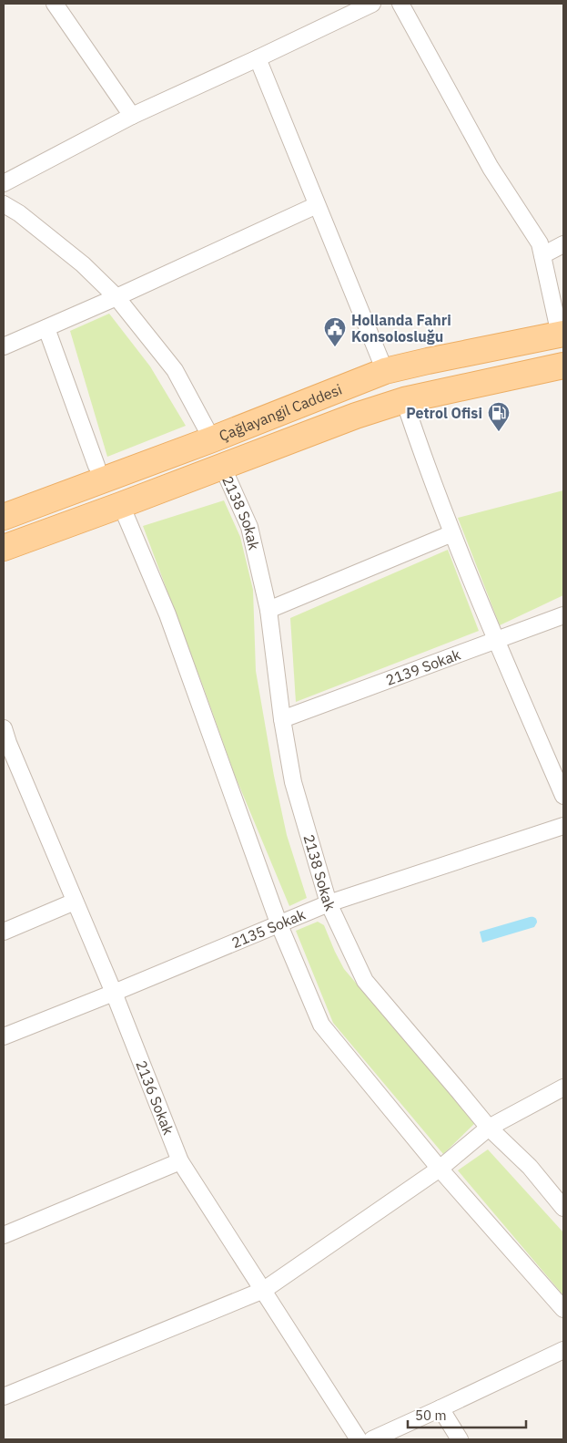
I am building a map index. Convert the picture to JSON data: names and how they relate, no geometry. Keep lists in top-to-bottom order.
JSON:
{
  "streets": {
    "main road": ["Çağlayangil Caddesi"],
    "street": [
      "2138 Sokak",
      "2139 Sokak",
      "2135 Sokak",
      "2136 Sokak"
    ]
  },
  "crossings": [
    ["Çağlayangil Caddesi", "2138 Sokak"],
    ["2138 Sokak", "2139 Sokak"],
    ["2138 Sokak", "2135 Sokak"],
    ["2135 Sokak", "2136 Sokak"]
  ],
  "places": {
    "public building": ["Hollanda Fahri Konsolosluğu"],
    "fuel station": ["Petrol Ofisi"]
  },
  "scale_bar": "50 m"
}
